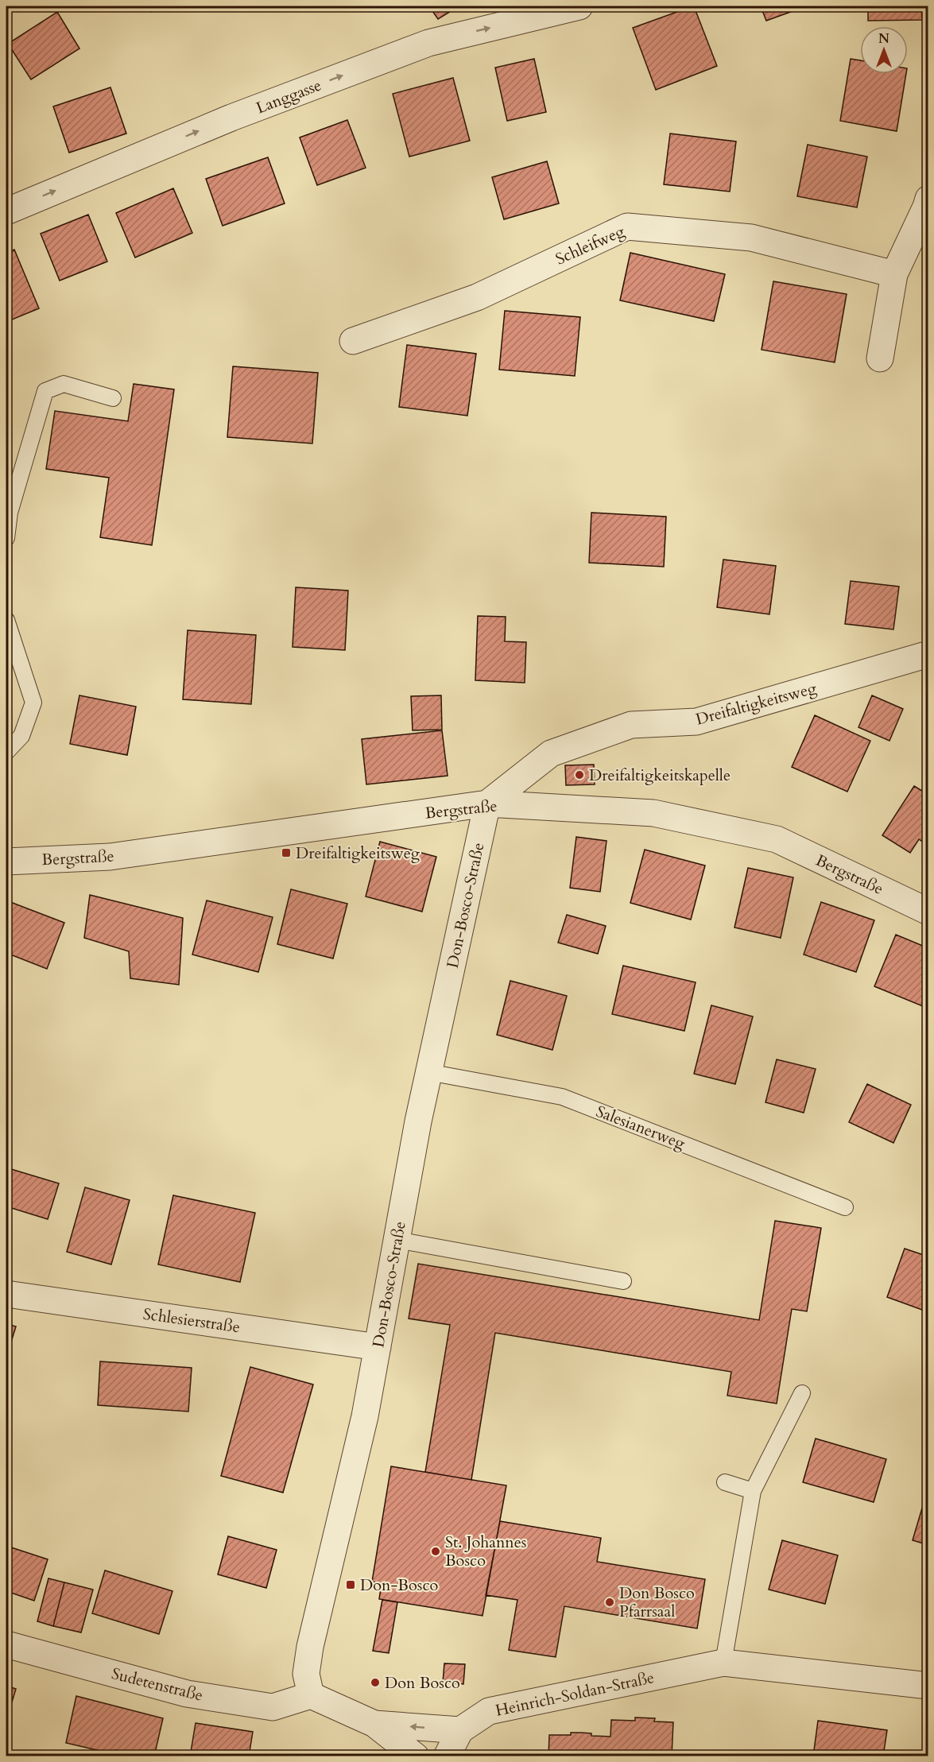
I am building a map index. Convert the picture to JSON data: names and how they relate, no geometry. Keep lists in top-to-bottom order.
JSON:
{
  "streets": {
    "street": [
      "Langgasse",
      "Schleifweg",
      "Dreifaltigkeitsweg",
      "Bergstraße",
      "Don-Bosco-Straße",
      "Schlesierstraße",
      "Sudetenstraße",
      "Heinrich-Soldan-Straße"
    ],
    "lane": ["Salesianerweg"]
  },
  "crossings": [
    ["Dreifaltigkeitsweg", "Bergstraße"],
    ["Dreifaltigkeitsweg", "Don-Bosco-Straße"],
    ["Bergstraße", "Don-Bosco-Straße"],
    ["Don-Bosco-Straße", "Salesianerweg"],
    ["Don-Bosco-Straße", "Schlesierstraße"],
    ["Don-Bosco-Straße", "Sudetenstraße"]
  ],
  "one_way": ["Langgasse"],
  "places": {
    "other": [
      "Dreifaltigkeitskapelle",
      "St. Johannes Bosco",
      "Don Bosco Pfarrsaal",
      "Don Bosco"
    ],
    "transit": ["Dreifaltigkeitsweg", "Don-Bosco"]
  },
  "north": "top"
}
